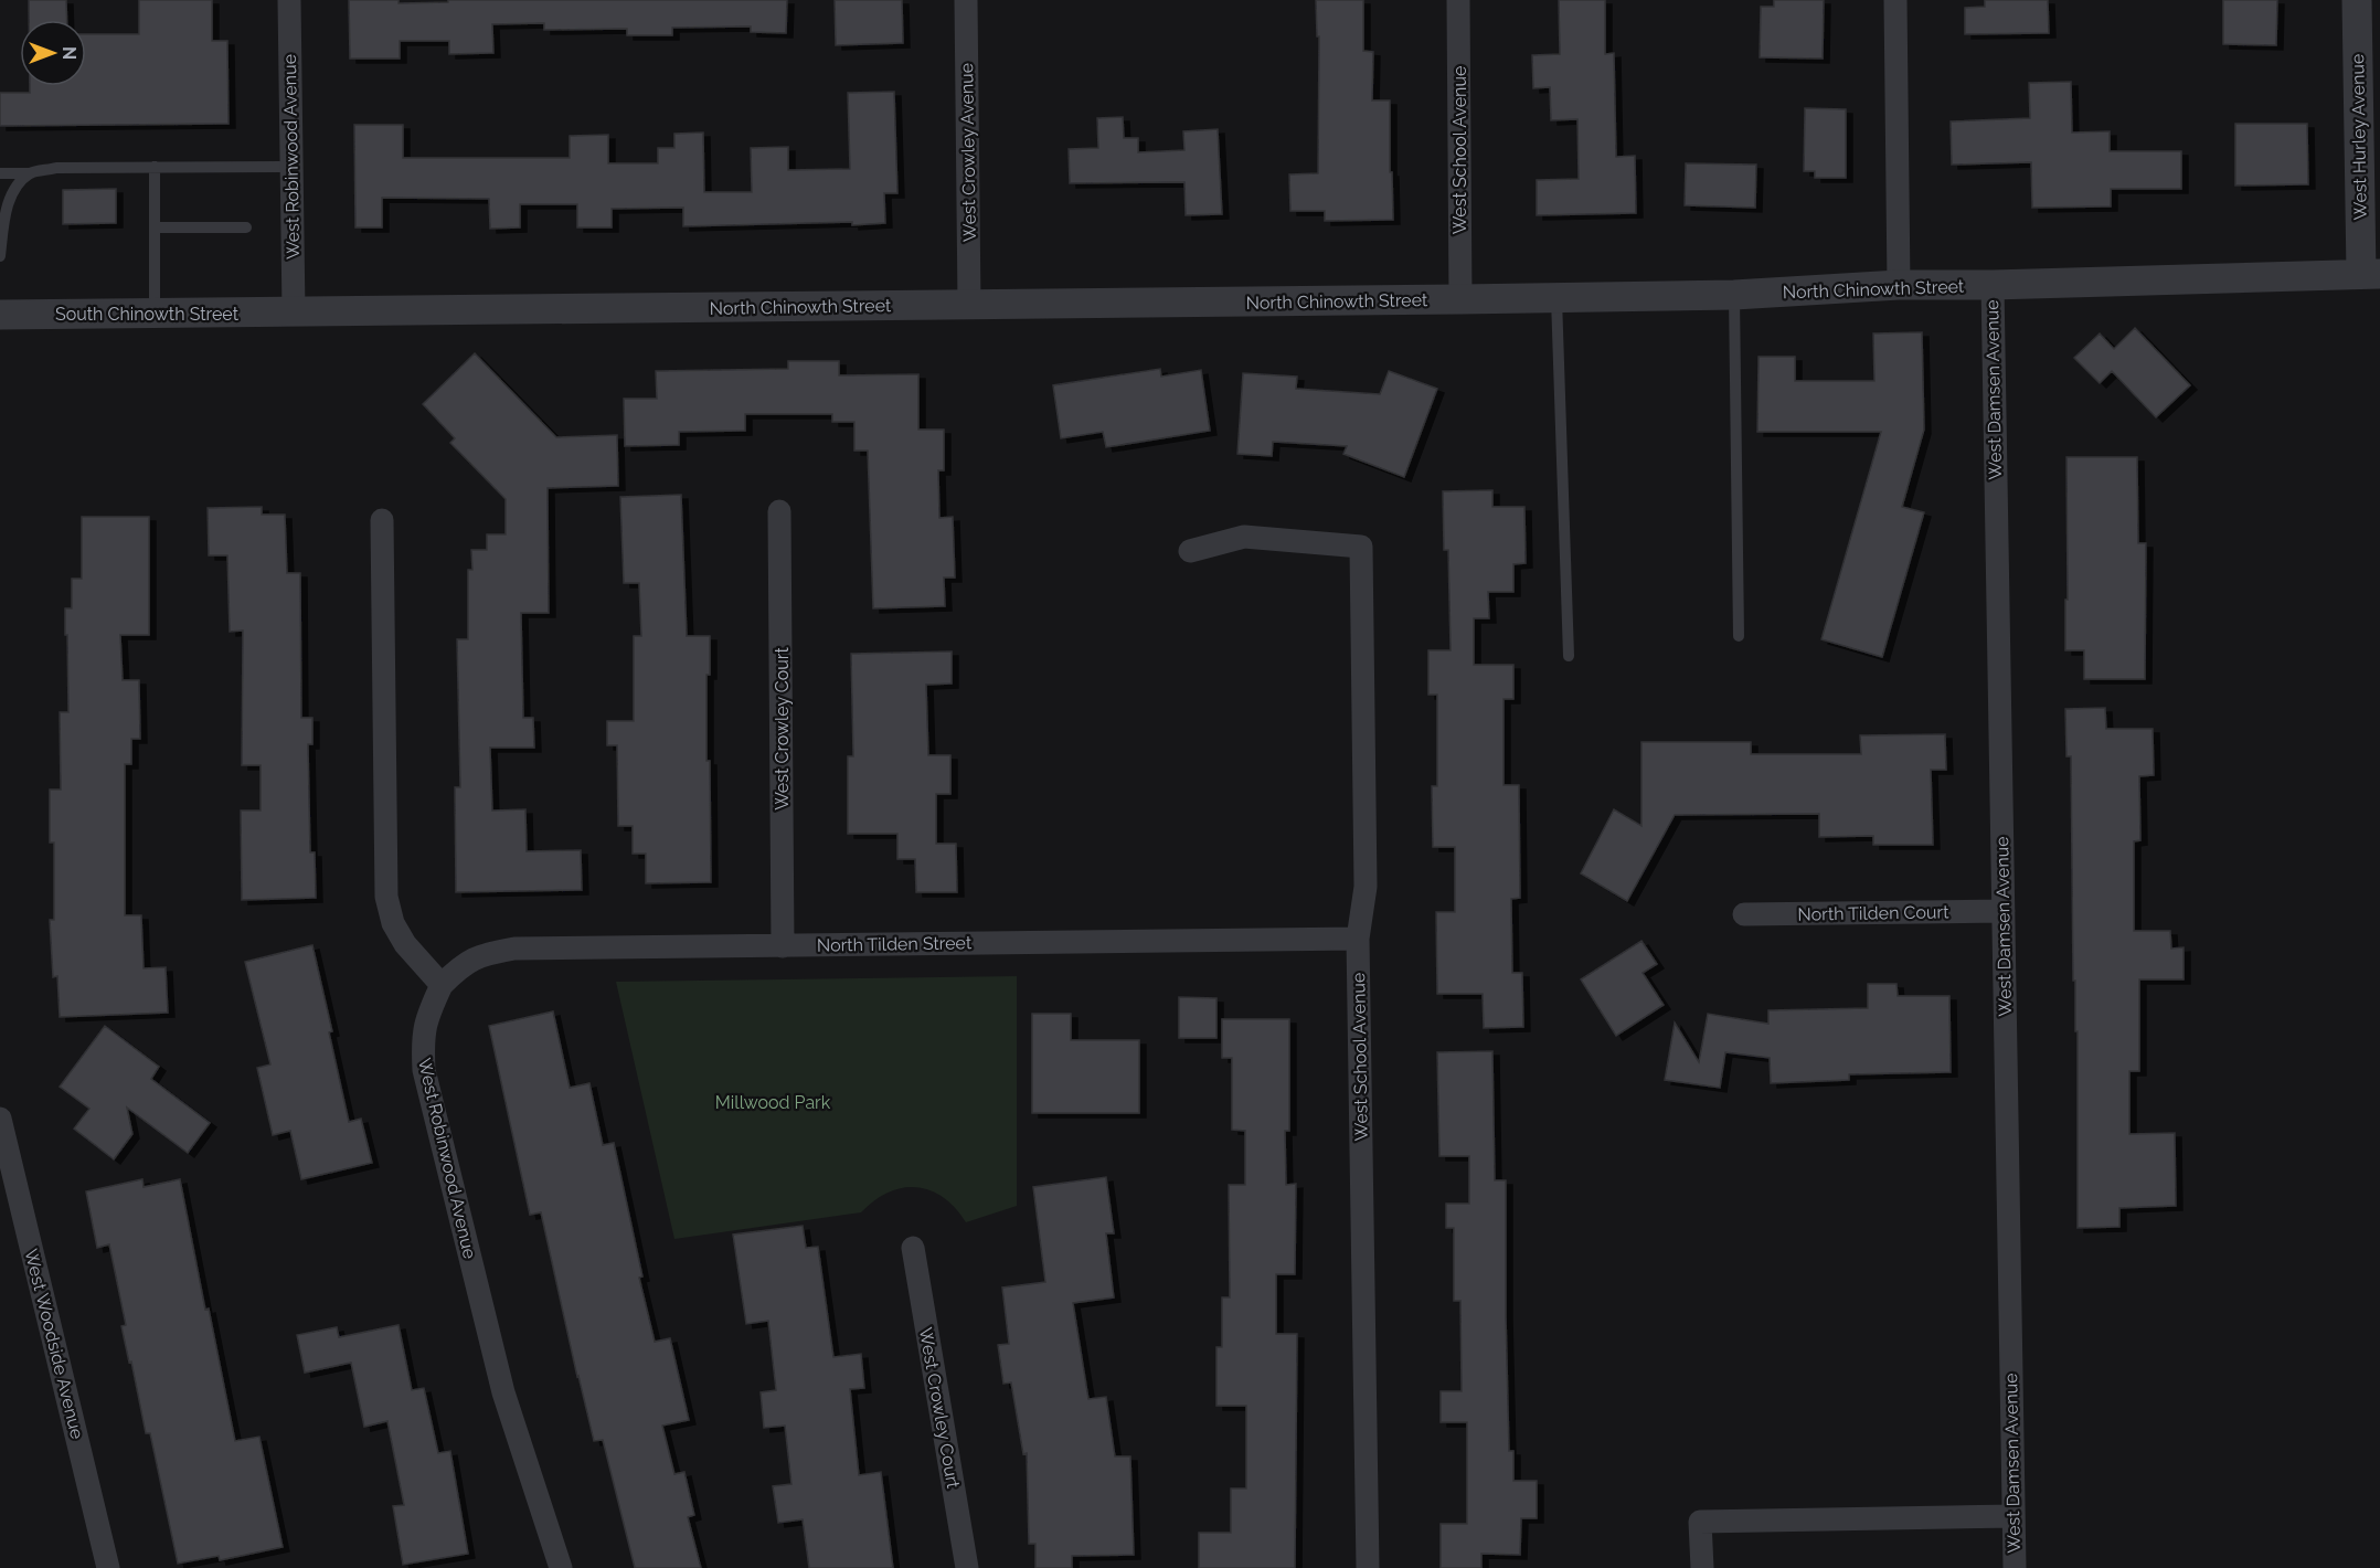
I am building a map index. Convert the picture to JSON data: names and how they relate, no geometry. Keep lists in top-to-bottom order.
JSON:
{
  "streets": {
    "street": [
      "West Hurley Avenue",
      "West School Avenue",
      "West Crowley Avenue",
      "West Robinwood Avenue",
      "North Chinowth Street",
      "South Chinowth Street",
      "West Damsen Avenue",
      "West Crowley Court",
      "North Tilden Court",
      "North Tilden Street",
      "West Woodside Avenue"
    ]
  },
  "crossings": [
    ["West Hurley Avenue", "North Chinowth Street"],
    ["West School Avenue", "North Chinowth Street"],
    ["West School Avenue", "North Tilden Street"],
    ["West Crowley Avenue", "North Chinowth Street"],
    ["West Robinwood Avenue", "North Chinowth Street"],
    ["West Robinwood Avenue", "South Chinowth Street"],
    ["West Robinwood Avenue", "North Tilden Street"],
    ["North Chinowth Street", "South Chinowth Street"],
    ["North Chinowth Street", "West Damsen Avenue"],
    ["West Damsen Avenue", "North Tilden Court"],
    ["West Crowley Court", "North Tilden Street"]
  ],
  "parks": ["Millwood Park"],
  "north": "right"
}
